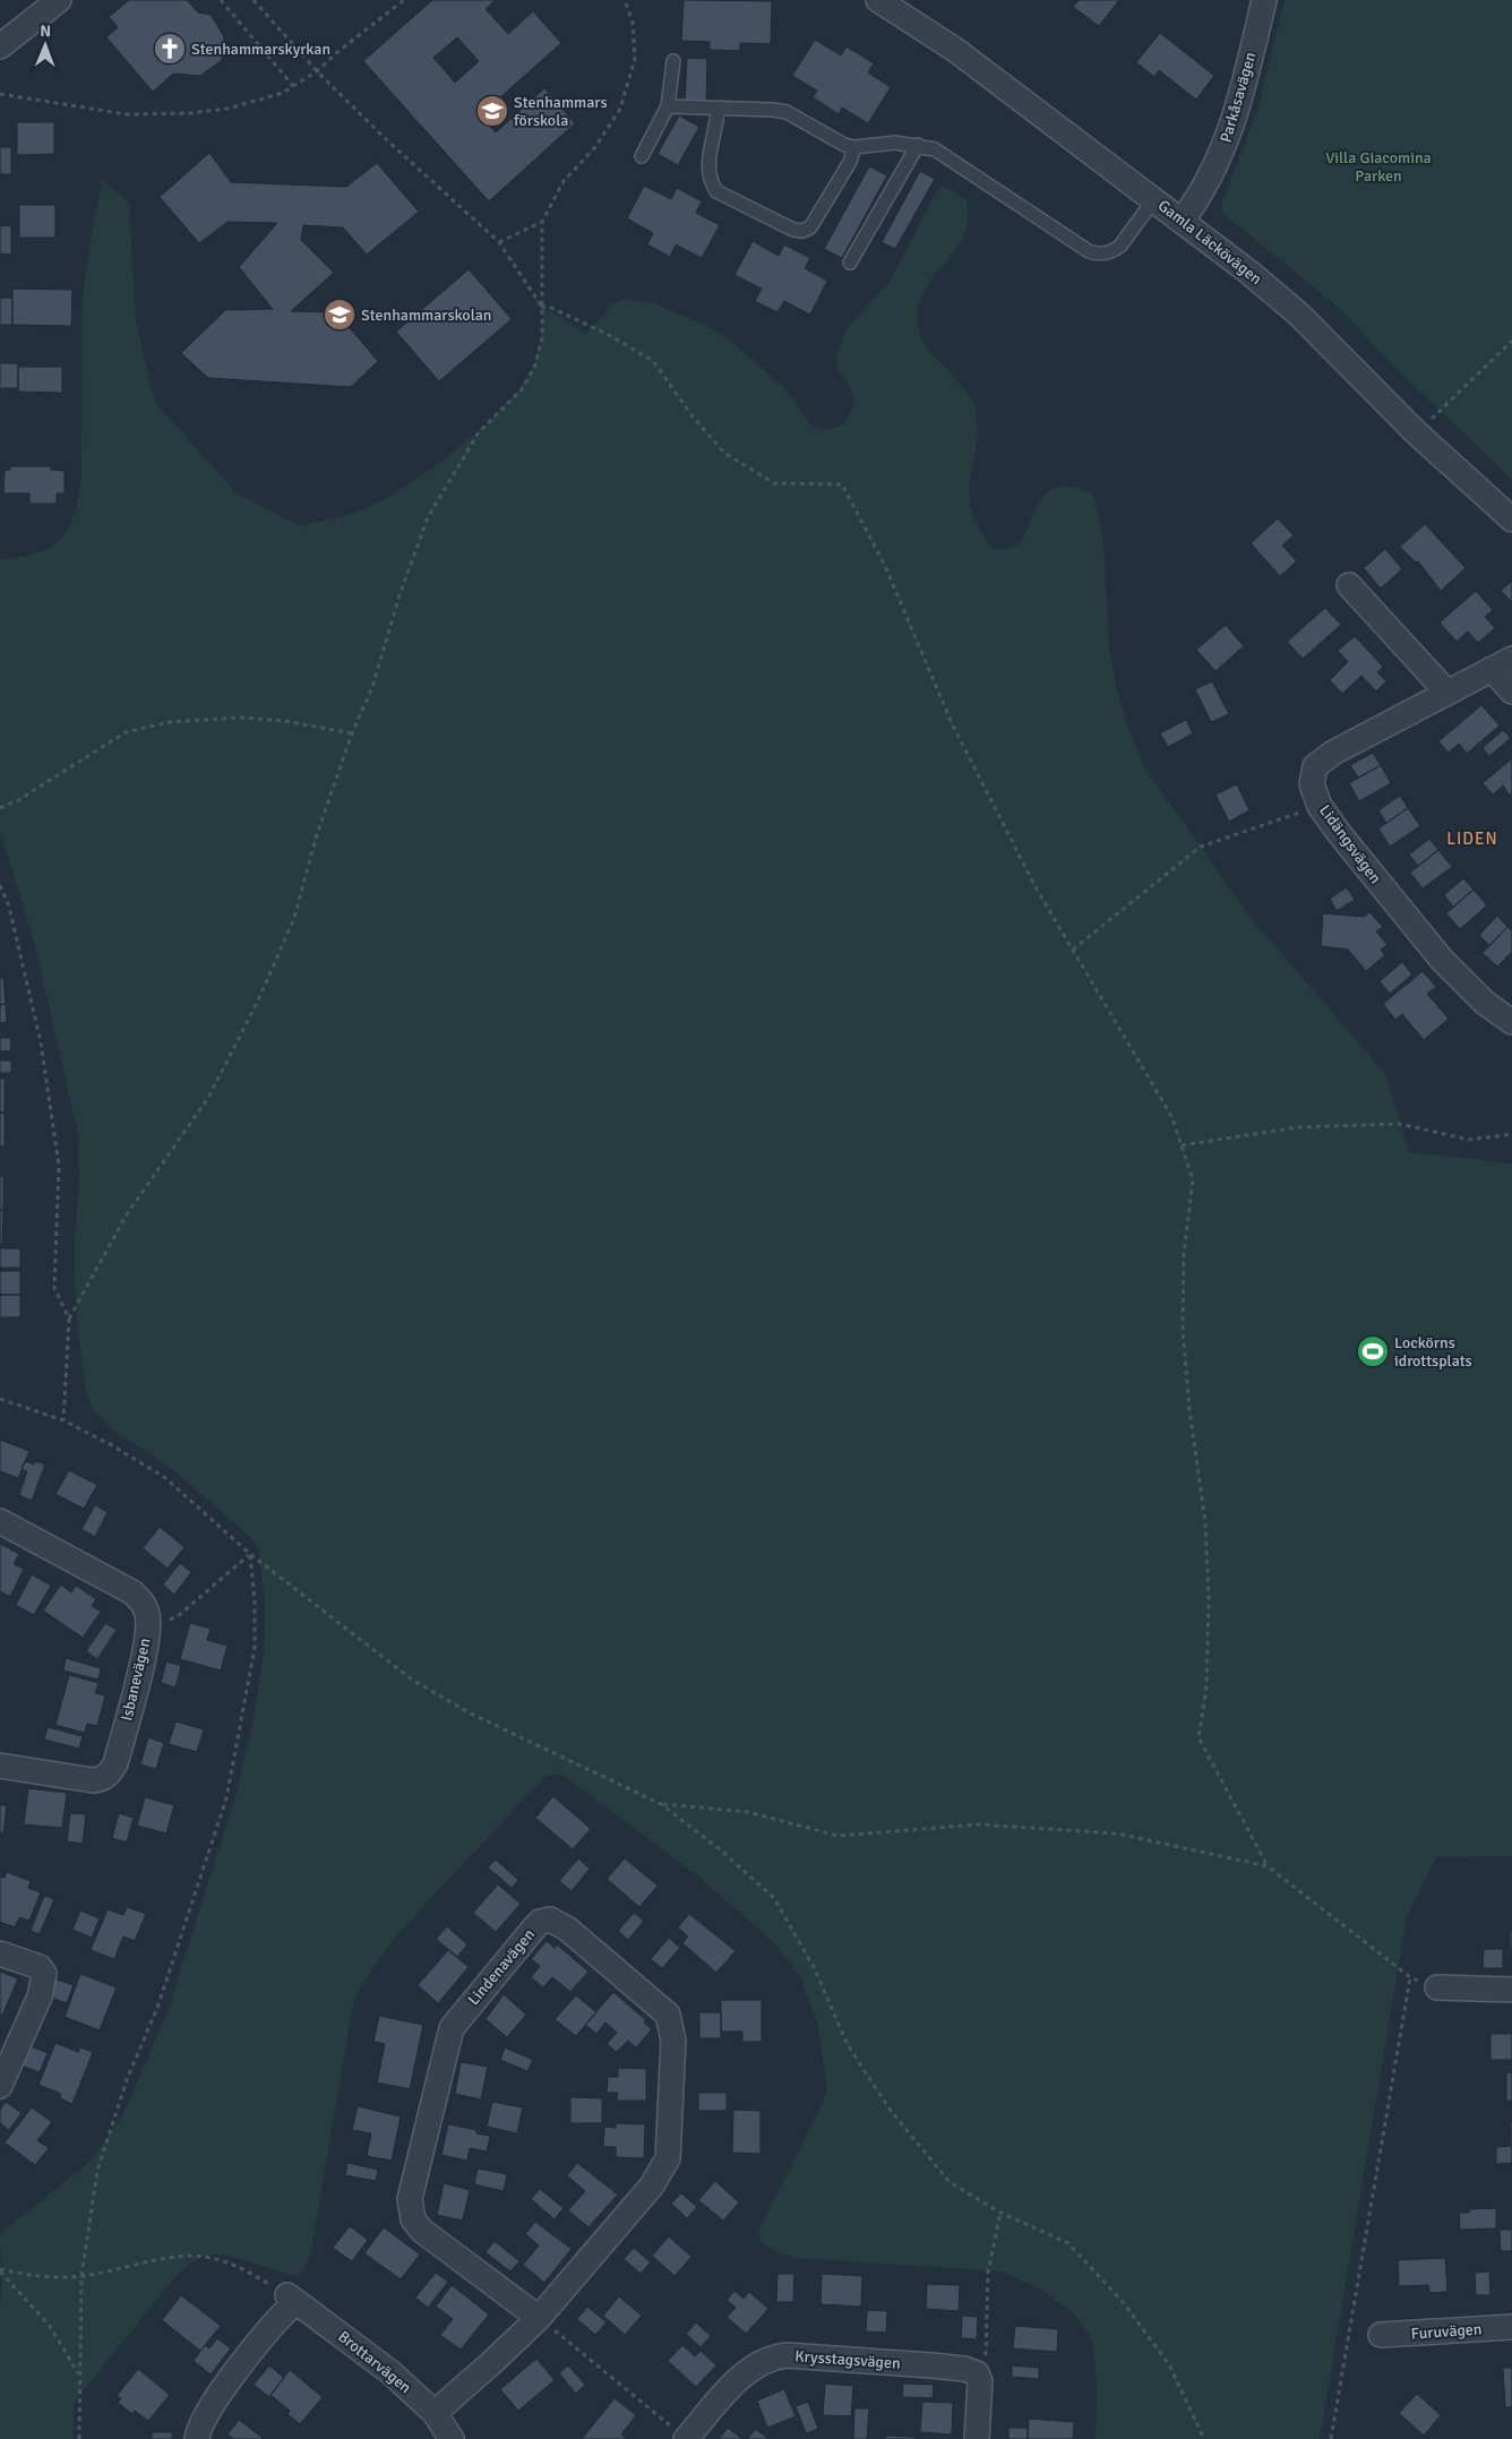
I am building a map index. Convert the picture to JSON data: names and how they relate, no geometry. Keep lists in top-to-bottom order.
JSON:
{
  "streets": {
    "street": [
      "Parkåsavägen",
      "Gamla Läckövägen",
      "Lidängsvägen",
      "Isbanevägen",
      "Lindenavägen",
      "Furuvägen",
      "Krysstagsvägen",
      "Brottarvägen"
    ]
  },
  "crossings": [
    ["Parkåsavägen", "Gamla Läckövägen"],
    ["Lindenavägen", "Brottarvägen"]
  ],
  "districts": ["LIDEN"],
  "parks": ["Villa Giacomina Parken"],
  "places": {
    "church": ["Stenhammarskyrkan"],
    "school or university": ["Stenhammars förskola", "Stenhammarskolan"],
    "sports": ["Lockörns idrottsplats"]
  },
  "north": "top"
}
